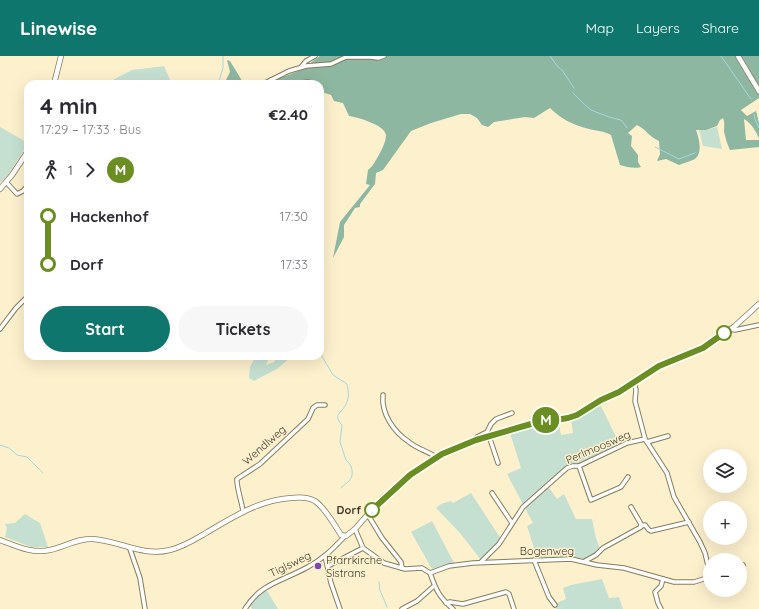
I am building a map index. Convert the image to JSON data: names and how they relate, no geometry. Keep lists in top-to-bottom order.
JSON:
{
  "streets": {
    "street": [
      "Wendlweg",
      "Perlmoosweg",
      "Bogenweg",
      "Tiglsweg"
    ]
  },
  "crossings": [
    ["Perlmoosweg", "Bogenweg"]
  ],
  "places": ["Dorf", "Pfarrkirche Sistrans"],
  "lines": ["bus line M"],
  "page": {
    "header": "Linewise",
    "nav": ["Map", "Layers", "Share"],
    "on_map": "M",
    "heading": ["4 min", "17:29 – 17:33 · Bus", "€2.40"],
    "legs": ["1", "M"],
    "list": [
      {
        "name": "Hackenhof",
        "value": "17:30"
      },
      {
        "name": "Dorf",
        "value": "17:33"
      }
    ],
    "buttons": ["Start", "Tickets"],
    "map_buttons": ["+", "−"]
  }
}
